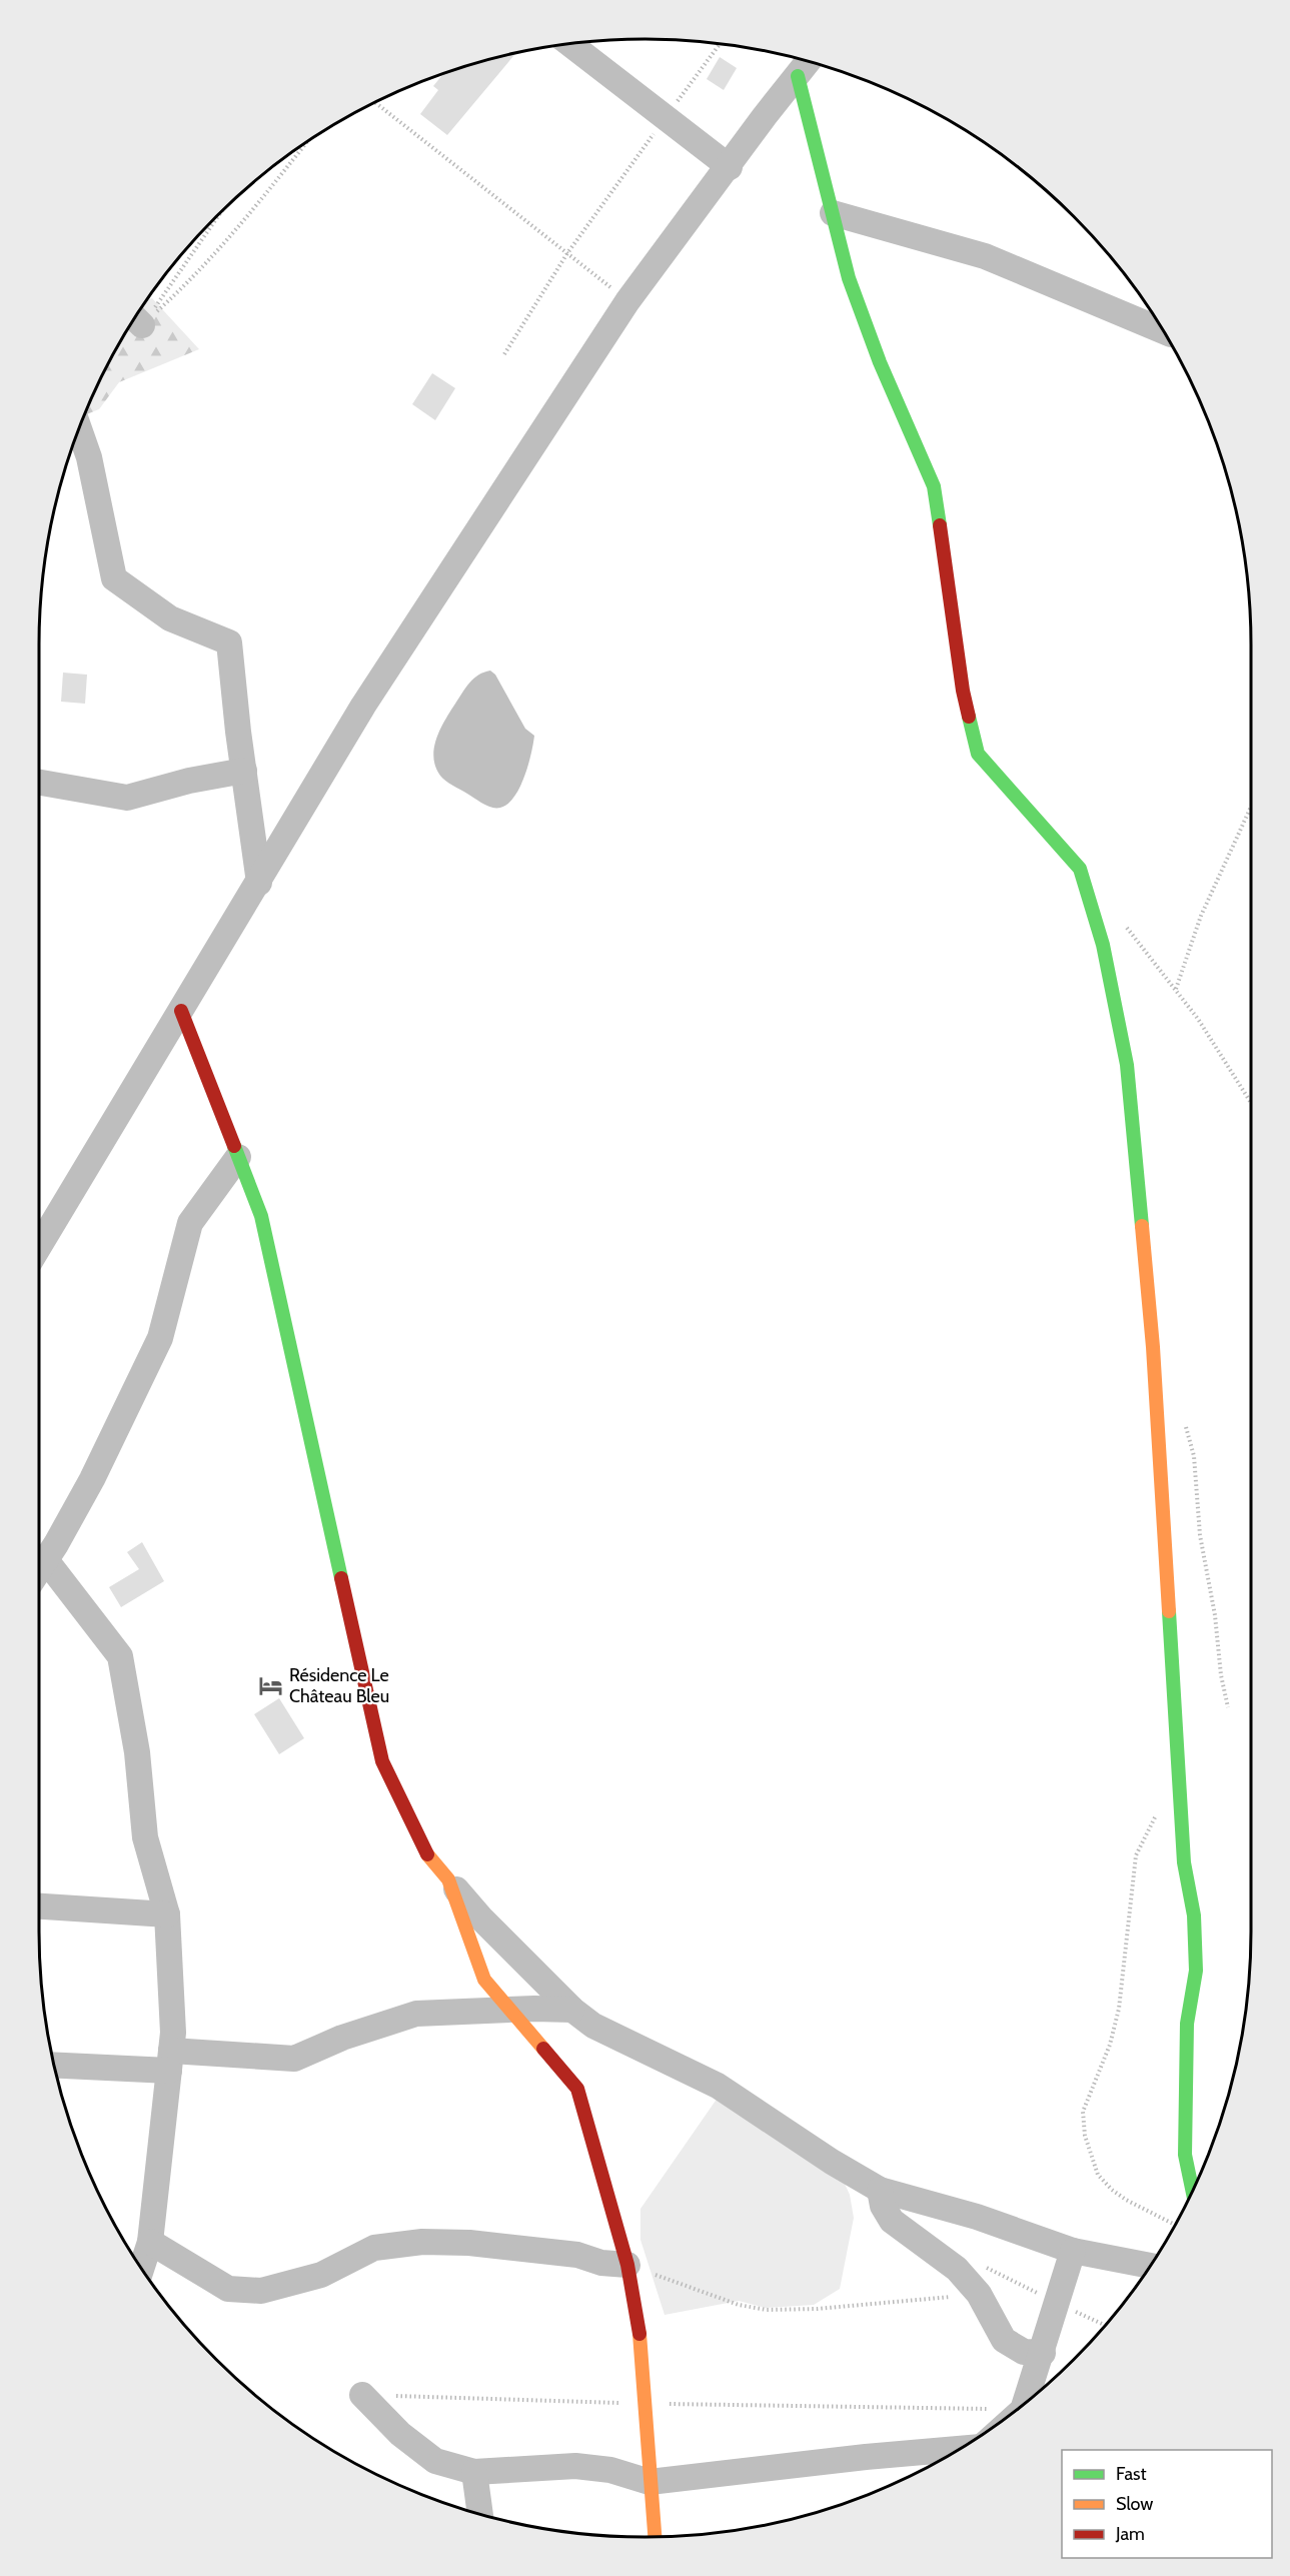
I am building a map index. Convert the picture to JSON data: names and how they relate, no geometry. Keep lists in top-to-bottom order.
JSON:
{
  "places": {
    "hotel": ["Résidence Le Château Bleu"]
  },
  "legend": ["Fast", "Slow", "Jam"]
}
